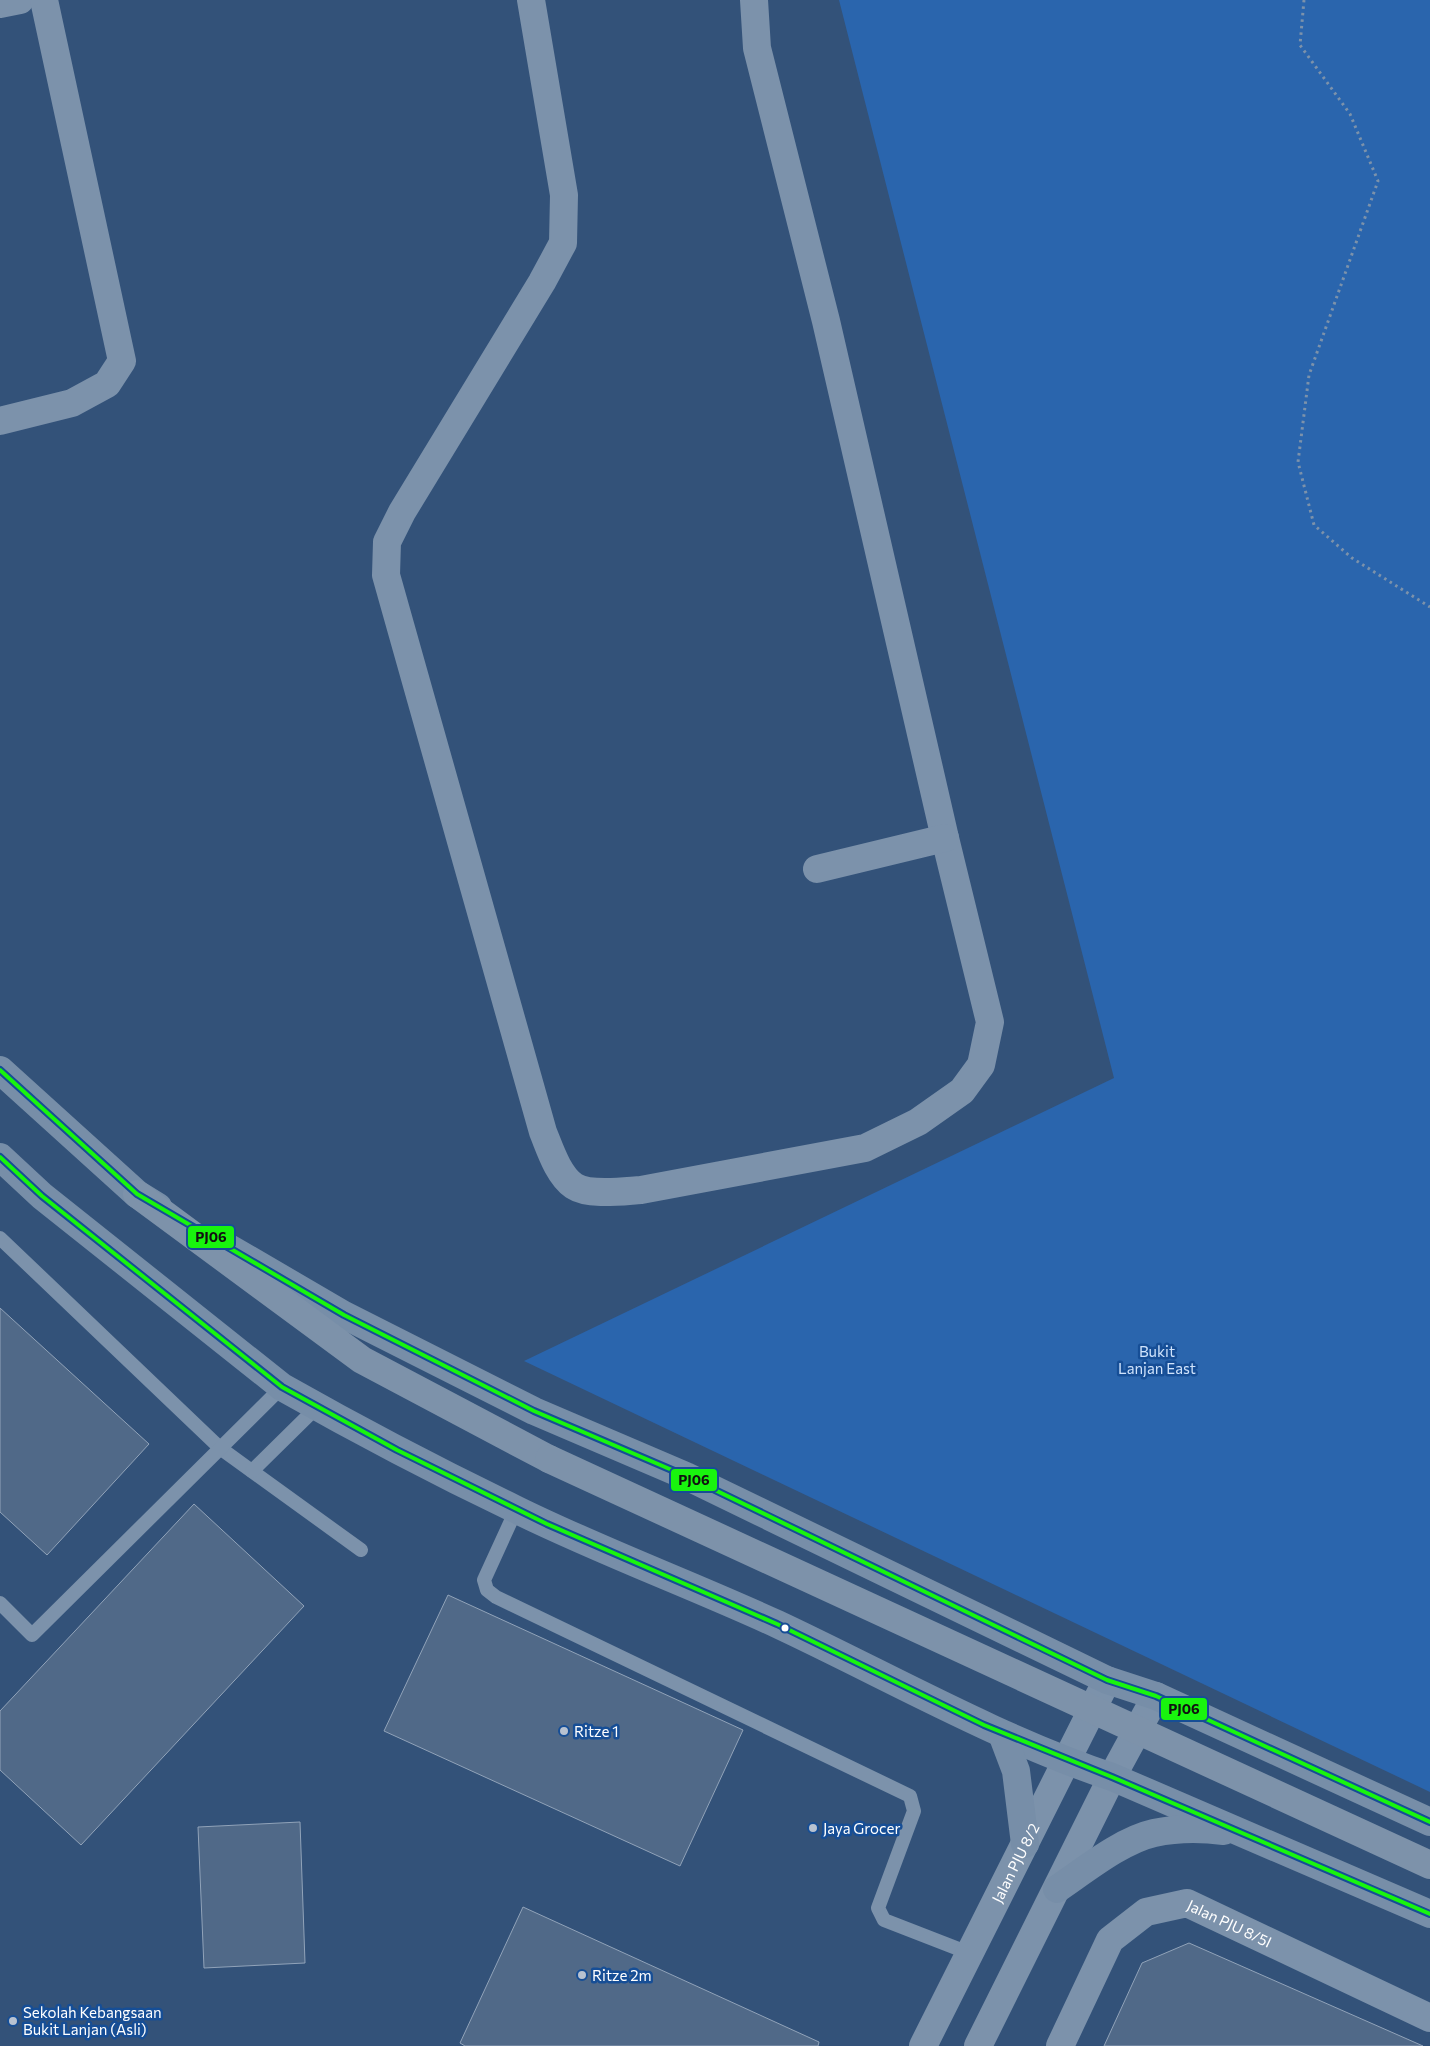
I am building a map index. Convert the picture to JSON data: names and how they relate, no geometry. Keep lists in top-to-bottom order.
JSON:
{
  "streets": {
    "street": ["Jalan PJU 8/2", "Jalan PJU 8/5I"]
  },
  "parks": ["Bukit Lanjan East"],
  "places": [
    "Ritze 1",
    "Jaya Grocer",
    "Ritze 2m",
    "Sekolah Kebangsaan Bukit Lanjan (Asli)"
  ],
  "lines": ["transit line PJ06"]
}
